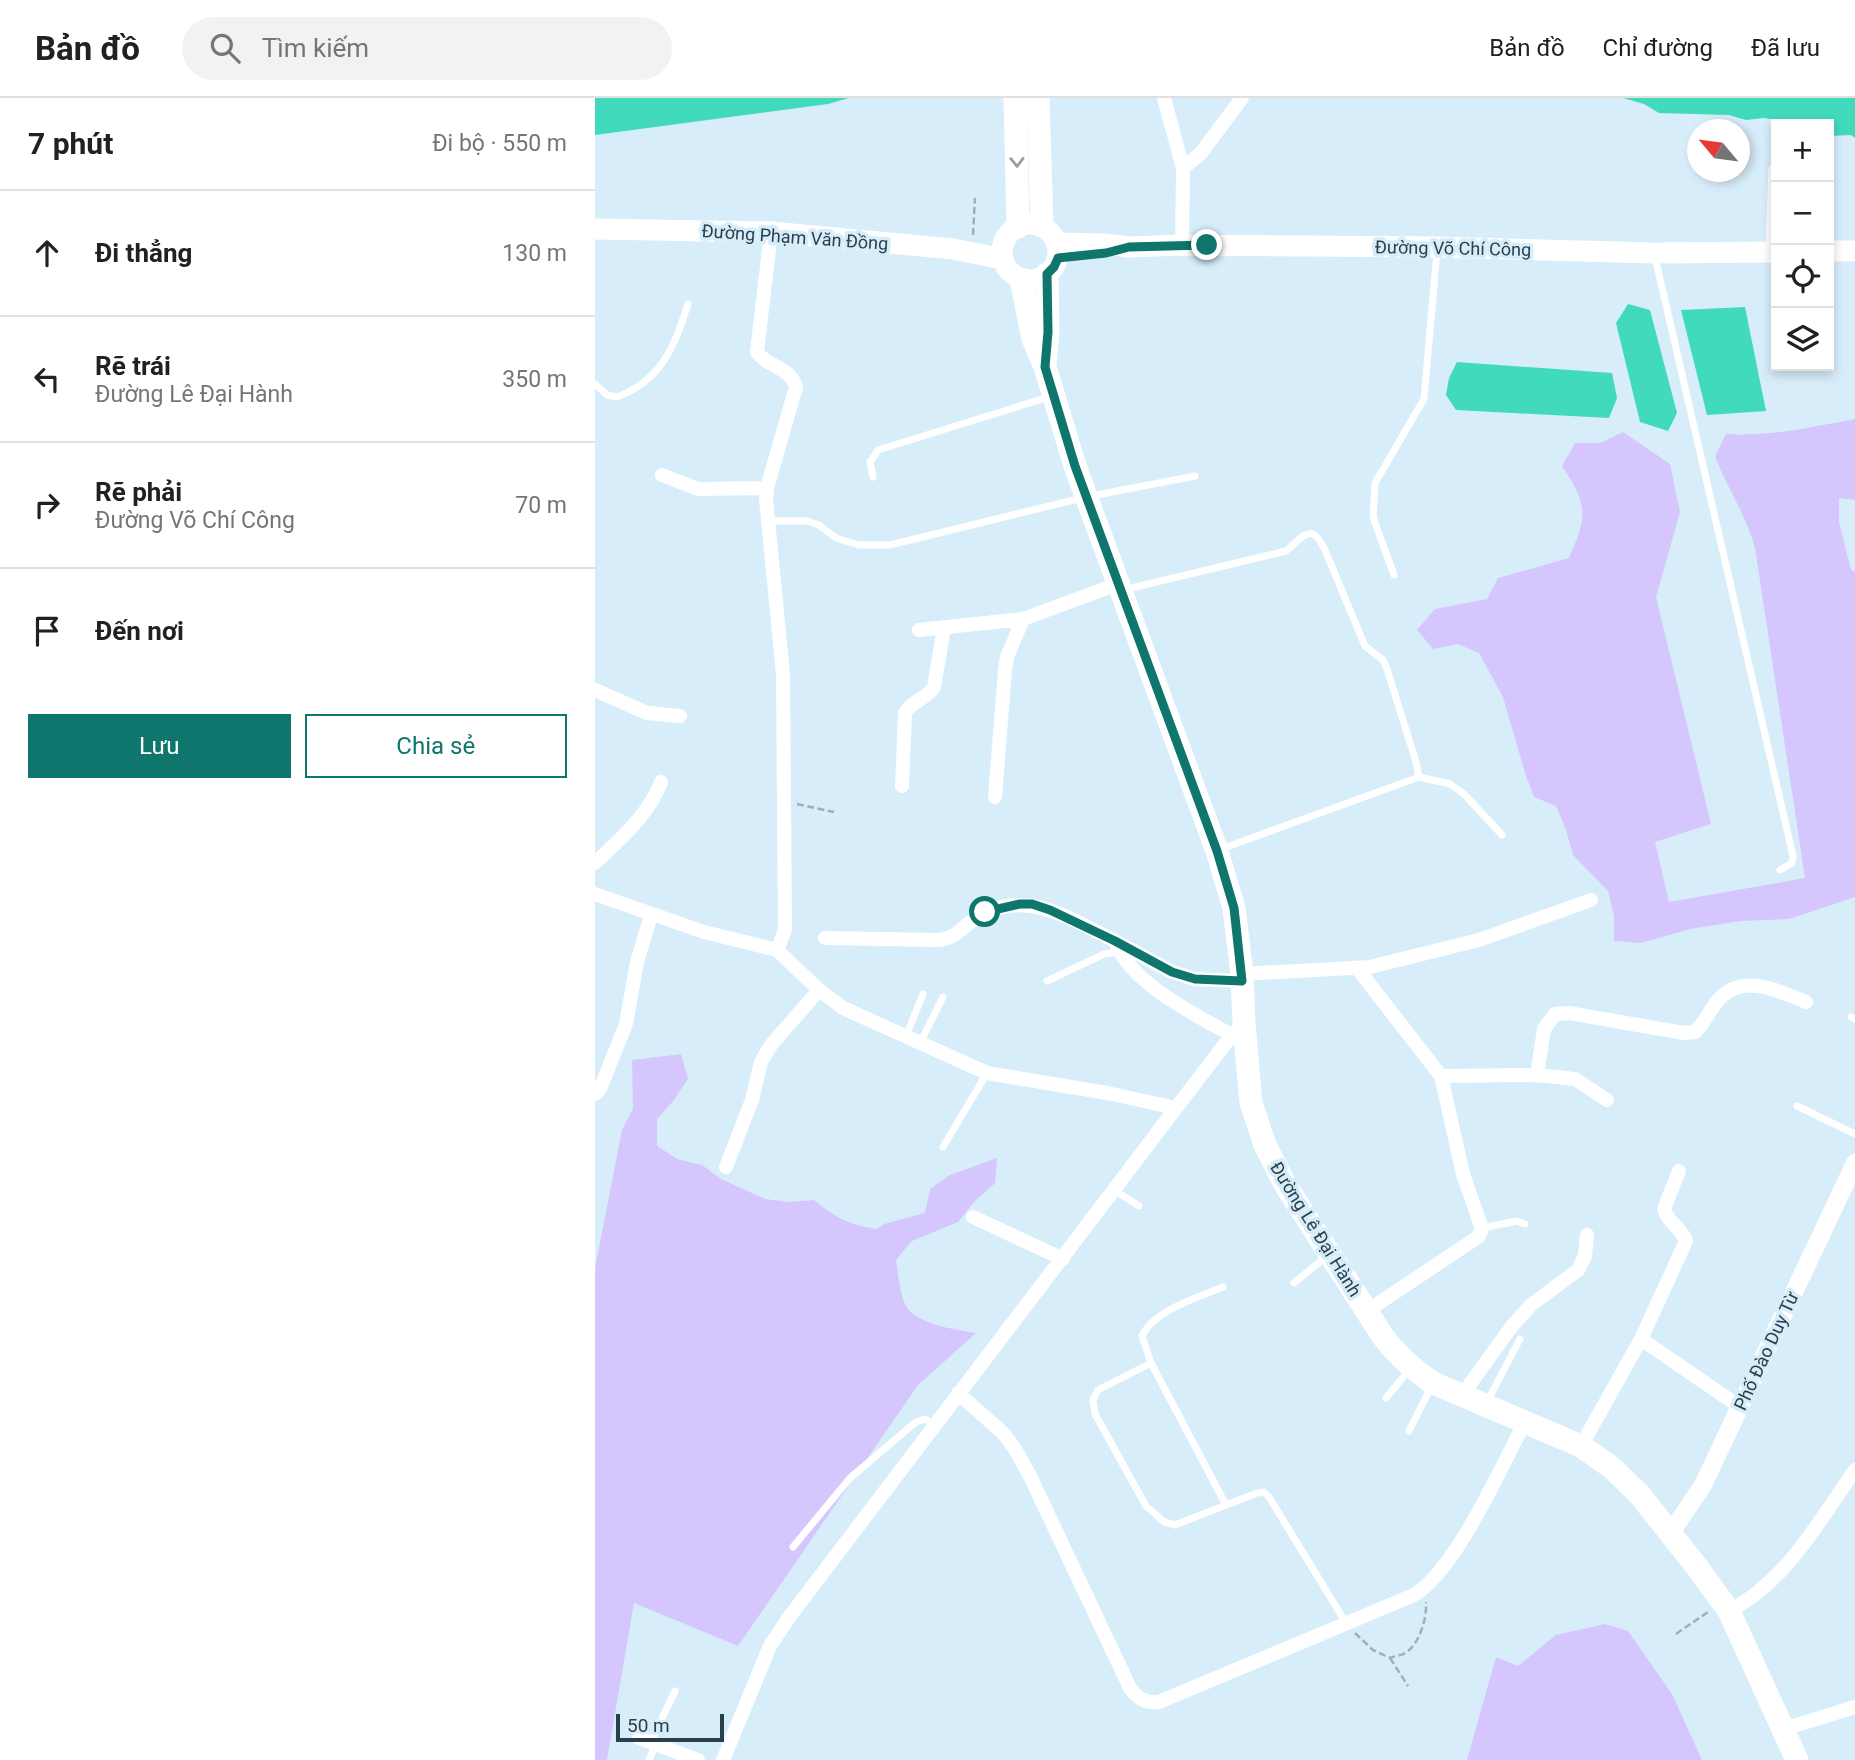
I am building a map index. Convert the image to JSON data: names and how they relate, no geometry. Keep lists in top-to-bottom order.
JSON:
{
  "streets": {
    "main road": ["Đường Phạm Văn Đồng", "Đường Võ Chí Công", "Đường Lê Đại Hành"],
    "street": ["Phố Đào Duy Từ"]
  },
  "crossings": [
    ["Đường Phạm Văn Đồng", "Đường Võ Chí Công"],
    ["Đường Phạm Văn Đồng", "Đường Lê Đại Hành"],
    ["Đường Võ Chí Công", "Đường Lê Đại Hành"],
    ["Đường Lê Đại Hành", "Phố Đào Duy Từ"]
  ],
  "scale_bar": "50 m",
  "north": "top left",
  "page": {
    "header": "Bản đồ",
    "search": "Tìm kiếm",
    "nav": ["Bản đồ", "Chỉ đường", "Đã lưu"],
    "heading": ["7 phút", "Đi bộ · 550 m"],
    "map_buttons": ["+", "−"],
    "list": [
      ["Đi thẳng", "130 m"],
      ["Rẽ trái", "Đường Lê Đại Hành", "350 m"],
      ["Rẽ phải", "Đường Võ Chí Công", "70 m"],
      "Đến nơi"
    ],
    "buttons": ["Lưu", "Chia sẻ"],
    "scale": "50 m"
  }
}
